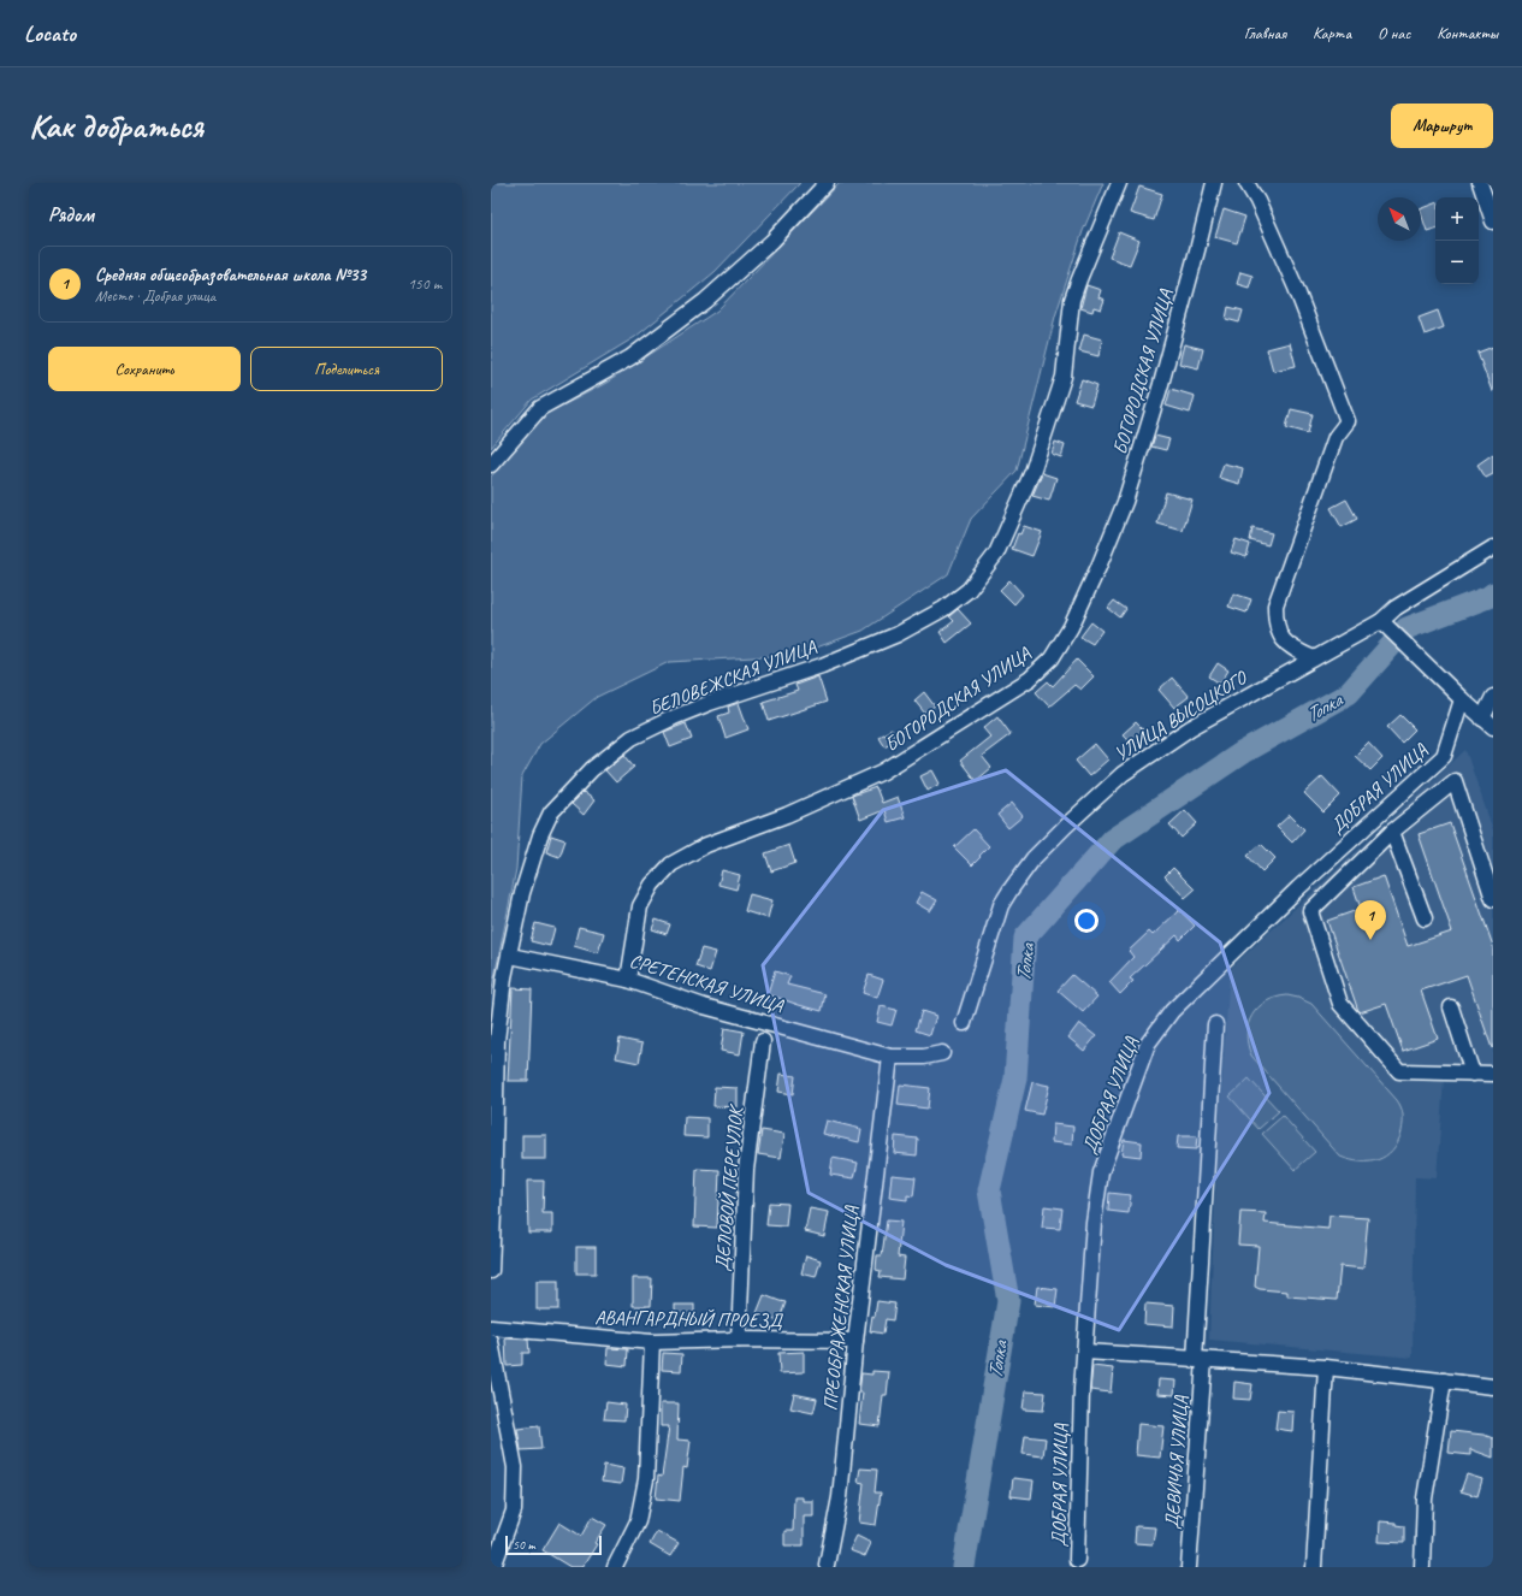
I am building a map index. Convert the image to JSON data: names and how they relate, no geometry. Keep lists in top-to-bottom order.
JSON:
{
  "streets": {
    "street": [
      "БОГОРОДСКАЯ УЛИЦА",
      "БЕЛОВЕЖСКАЯ УЛИЦА",
      "УЛИЦА ВЫСОЦКОГО",
      "ДОБРАЯ УЛИЦА",
      "СРЕТЕНСКАЯ УЛИЦА",
      "ДЕЛОВОЙ ПЕРЕУЛОК",
      "ПРЕОБРАЖЕНСКАЯ УЛИЦА",
      "АВАНГАРДНЫЙ ПРОЕЗД",
      "ДЕВИЧЬЯ УЛИЦА"
    ]
  },
  "crossings": [
    ["БОГОРОДСКАЯ УЛИЦА", "СРЕТЕНСКАЯ УЛИЦА"],
    ["БЕЛОВЕЖСКАЯ УЛИЦА", "СРЕТЕНСКАЯ УЛИЦА"],
    ["СРЕТЕНСКАЯ УЛИЦА", "ПРЕОБРАЖЕНСКАЯ УЛИЦА"],
    ["ДЕЛОВОЙ ПЕРЕУЛОК", "АВАНГАРДНЫЙ ПРОЕЗД"],
    ["ПРЕОБРАЖЕНСКАЯ УЛИЦА", "АВАНГАРДНЫЙ ПРОЕЗД"]
  ],
  "water": ["Топка"],
  "scale_bar": "50 m",
  "north": "top left",
  "page": {
    "header": "Locato",
    "nav": [
      "Главная",
      "Карта",
      "О нас",
      "Контакты"
    ],
    "buttons": [
      "Маршрут",
      ["Сохранить", "Поделиться"]
    ],
    "title": "Как добраться",
    "heading": "Рядом",
    "map_buttons": ["+", "−"],
    "list": [
      {
        "mark": "1",
        "name": "Средняя общеобразовательная школа №33",
        "note": "Место · Добрая улица",
        "value": "150 m"
      }
    ],
    "pins": "1",
    "scale": "50 m"
  }
}
